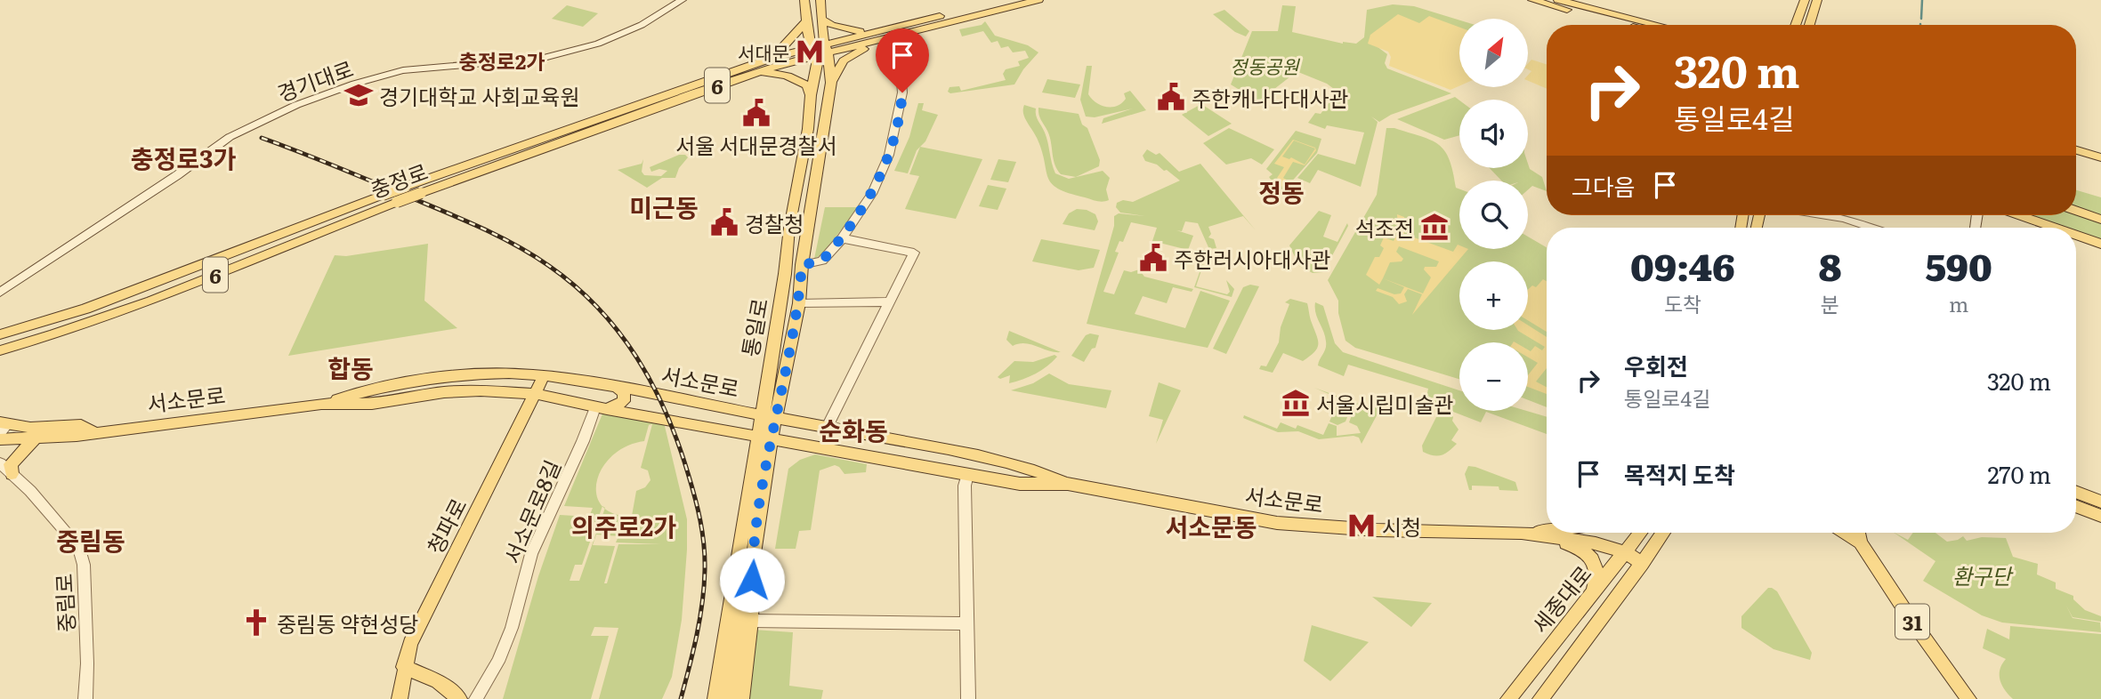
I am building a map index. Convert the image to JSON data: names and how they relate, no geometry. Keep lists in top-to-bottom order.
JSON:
{
  "streets": {
    "main road": [
      "6",
      "충정로",
      "통일로",
      "서소문로",
      "청파로",
      "세종대로",
      "31"
    ],
    "street": ["경기대로", "서소문로8길", "중림로"]
  },
  "crossings": [
    ["6", "충정로"],
    ["6", "통일로"],
    ["충정로", "통일로"],
    ["통일로", "서소문로"],
    ["서소문로", "서소문로8길"],
    ["서소문로", "청파로"],
    ["서소문로", "세종대로"]
  ],
  "districts": [
    "충정로2가",
    "충정로3가",
    "정동",
    "미근동",
    "합동",
    "순화동",
    "의주로2가",
    "서소문동",
    "중림동"
  ],
  "parks": ["정동공원", "환구단"],
  "places": {
    "metro station": ["서대문", "시청"],
    "school or university": ["경기대학교 사회교육원"],
    "public building": [
      "주한캐나다대사관",
      "서울 서대문경찰서",
      "경찰청",
      "주한러시아대사관"
    ],
    "museum": ["석조전", "서울시립미술관"],
    "church": ["중림동 약현성당"]
  },
  "north": "top right",
  "page": {
    "map_buttons": ["+", "−"],
    "turn": ["320 m", "통일로4길"],
    "then": "그다음",
    "eta": [
      "09:46",
      "도착",
      "8",
      "분",
      "590",
      "m"
    ],
    "list": [
      {
        "name": "우회전",
        "note": "통일로4길",
        "value": "320 m"
      },
      {
        "name": "목적지 도착",
        "value": "270 m"
      }
    ]
  }
}
